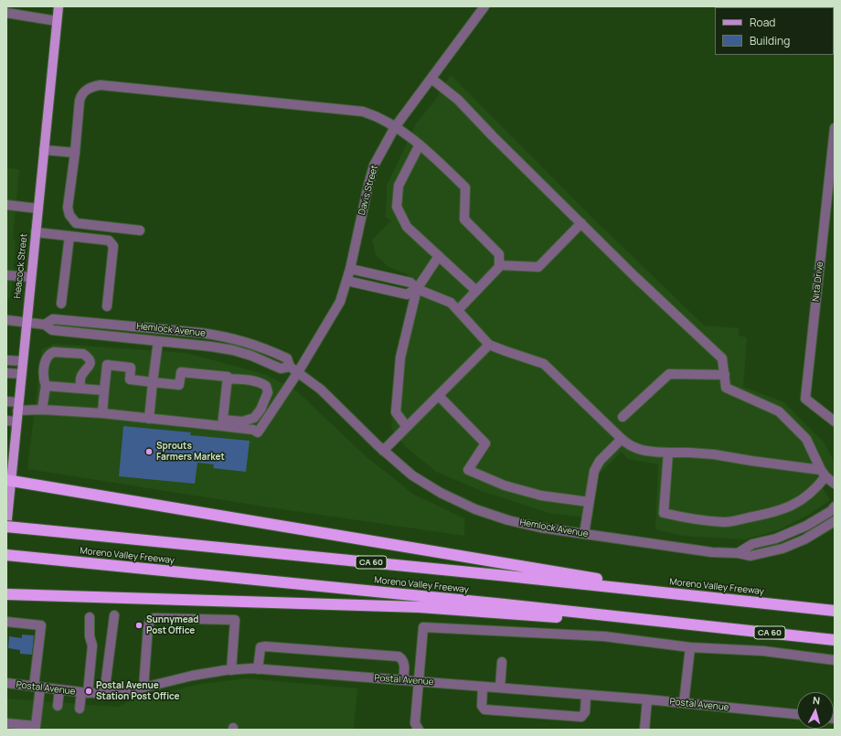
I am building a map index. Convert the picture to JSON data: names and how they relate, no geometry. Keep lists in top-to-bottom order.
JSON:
{
  "streets": {
    "highway": ["Moreno Valley Freeway", "CA 60"],
    "main road": ["Heacock Street"],
    "street": [
      "Davis Street",
      "Nita Drive",
      "Hemlock Avenue",
      "Postal Avenue"
    ]
  },
  "crossings": [
    ["Davis Street", "Hemlock Avenue"],
    ["Heacock Street", "Hemlock Avenue"],
    ["Heacock Street", "Moreno Valley Freeway"]
  ],
  "places": ["Sprouts Farmers Market", "Sunnymead Post Office", "Postal Avenue Station Post Office"],
  "legend": ["Road", "Building"],
  "north": "top"
}
